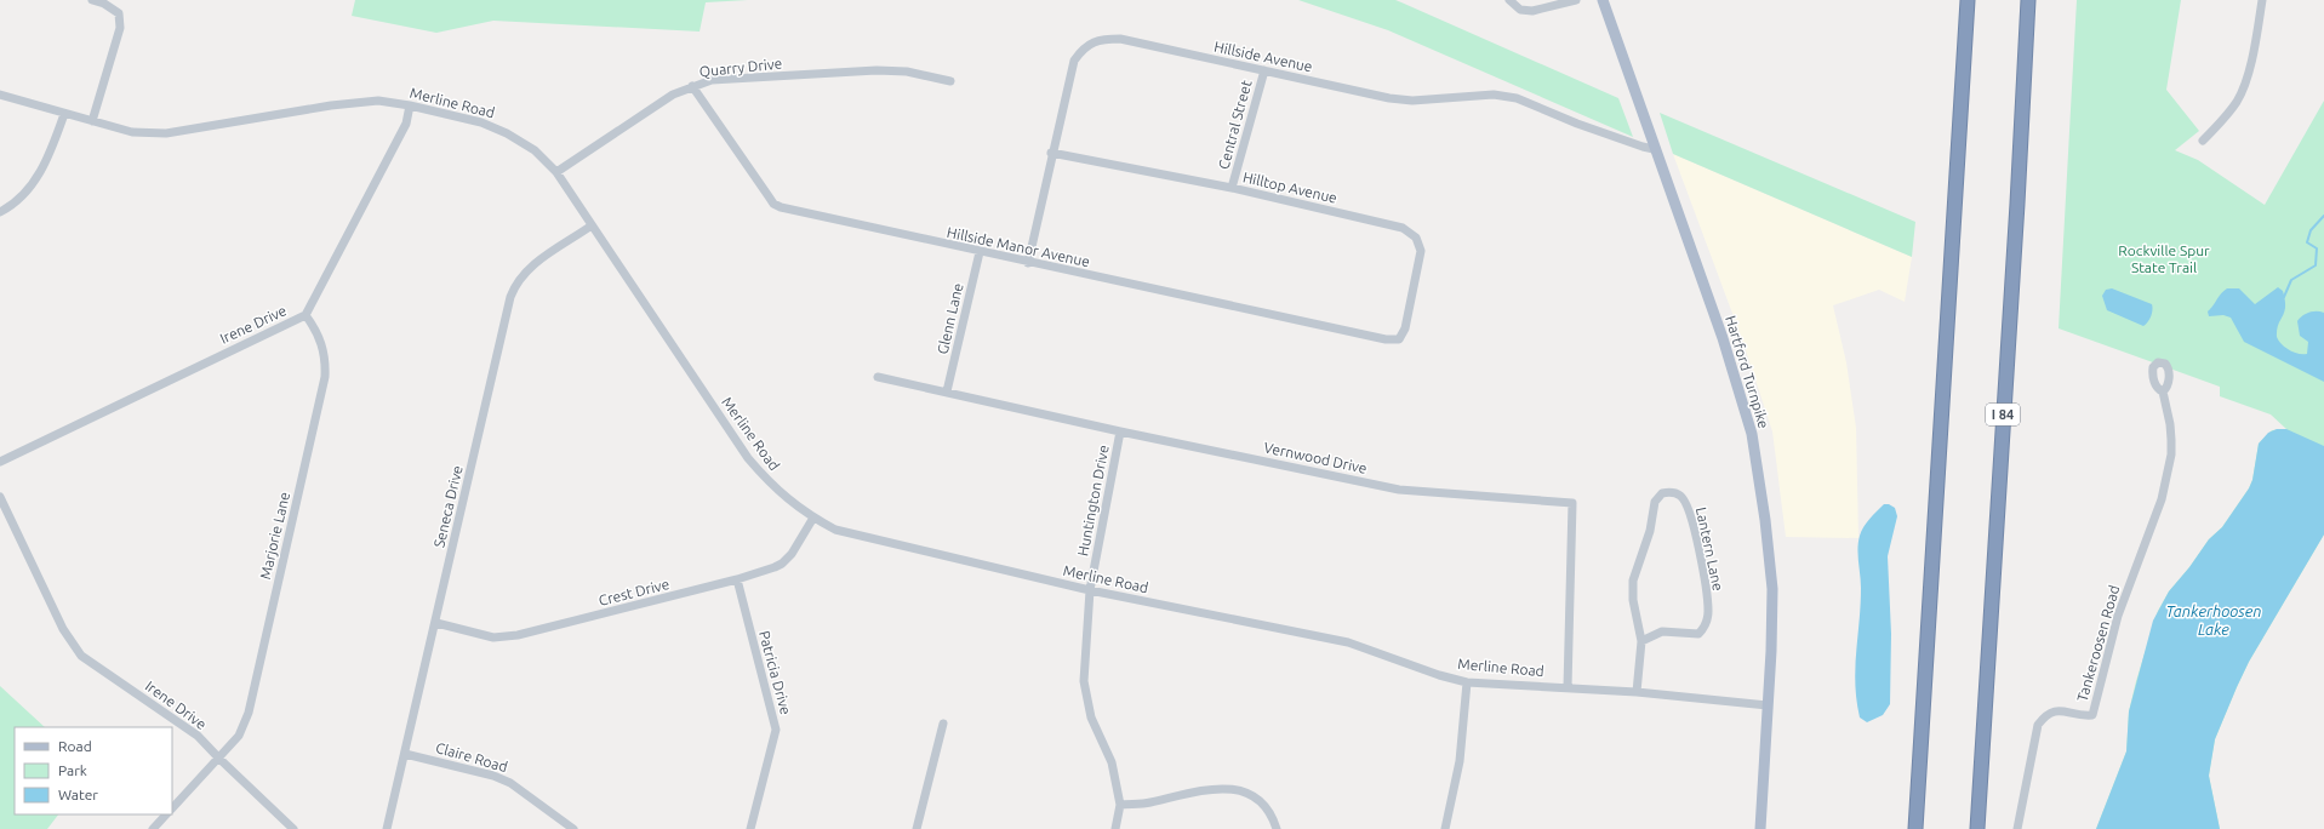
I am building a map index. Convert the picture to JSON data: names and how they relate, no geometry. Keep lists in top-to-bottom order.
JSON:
{
  "streets": {
    "highway": ["I 84"],
    "main road": ["Hartford Turnpike"],
    "street": [
      "Hillside Avenue",
      "Quarry Drive",
      "Merline Road",
      "Central Street",
      "Hilltop Avenue",
      "Hillside Manor Avenue",
      "Glenn Lane",
      "Irene Drive",
      "Vernwood Drive",
      "Huntington Drive",
      "Seneca Drive",
      "Marjorie Lane",
      "Lantern Lane",
      "Crest Drive",
      "Tankeroosen Road",
      "Patricia Drive",
      "Claire Road"
    ]
  },
  "crossings": [
    ["Hillside Avenue", "Central Street"],
    ["Hillside Avenue", "Hilltop Avenue"],
    ["Hillside Avenue", "Hillside Manor Avenue"],
    ["Hillside Avenue", "Hartford Turnpike"],
    ["Quarry Drive", "Merline Road"],
    ["Quarry Drive", "Hillside Manor Avenue"],
    ["Merline Road", "Irene Drive"],
    ["Merline Road", "Hartford Turnpike"],
    ["Merline Road", "Vernwood Drive"],
    ["Merline Road", "Huntington Drive"],
    ["Merline Road", "Seneca Drive"],
    ["Merline Road", "Lantern Lane"],
    ["Merline Road", "Crest Drive"],
    ["Central Street", "Hilltop Avenue"],
    ["Hilltop Avenue", "Hillside Manor Avenue"],
    ["Hillside Manor Avenue", "Glenn Lane"],
    ["Glenn Lane", "Vernwood Drive"],
    ["Irene Drive", "Marjorie Lane"],
    ["Vernwood Drive", "Huntington Drive"],
    ["Seneca Drive", "Crest Drive"],
    ["Seneca Drive", "Claire Road"],
    ["Crest Drive", "Patricia Drive"]
  ],
  "water": ["Tankerhoosen Lake"],
  "parks": ["Rockville Spur State Trail"],
  "legend": ["Road", "Park", "Water"]
}
